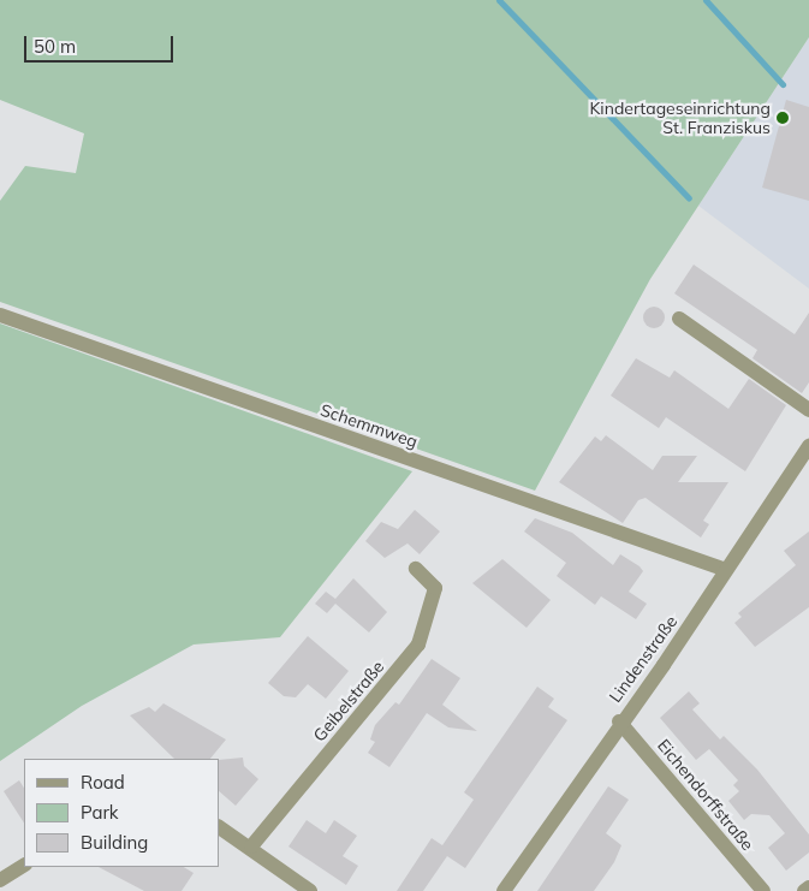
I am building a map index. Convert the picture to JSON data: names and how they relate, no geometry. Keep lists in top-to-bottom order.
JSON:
{
  "streets": {
    "street": [
      "Schemmweg",
      "Lindenstraße",
      "Geibelstraße",
      "Eichendorffstraße"
    ]
  },
  "crossings": [
    ["Schemmweg", "Lindenstraße"],
    ["Lindenstraße", "Eichendorffstraße"]
  ],
  "places": ["Kindertageseinrichtung St. Franziskus"],
  "legend": ["Road", "Park", "Building"],
  "scale_bar": "50 m"
}
